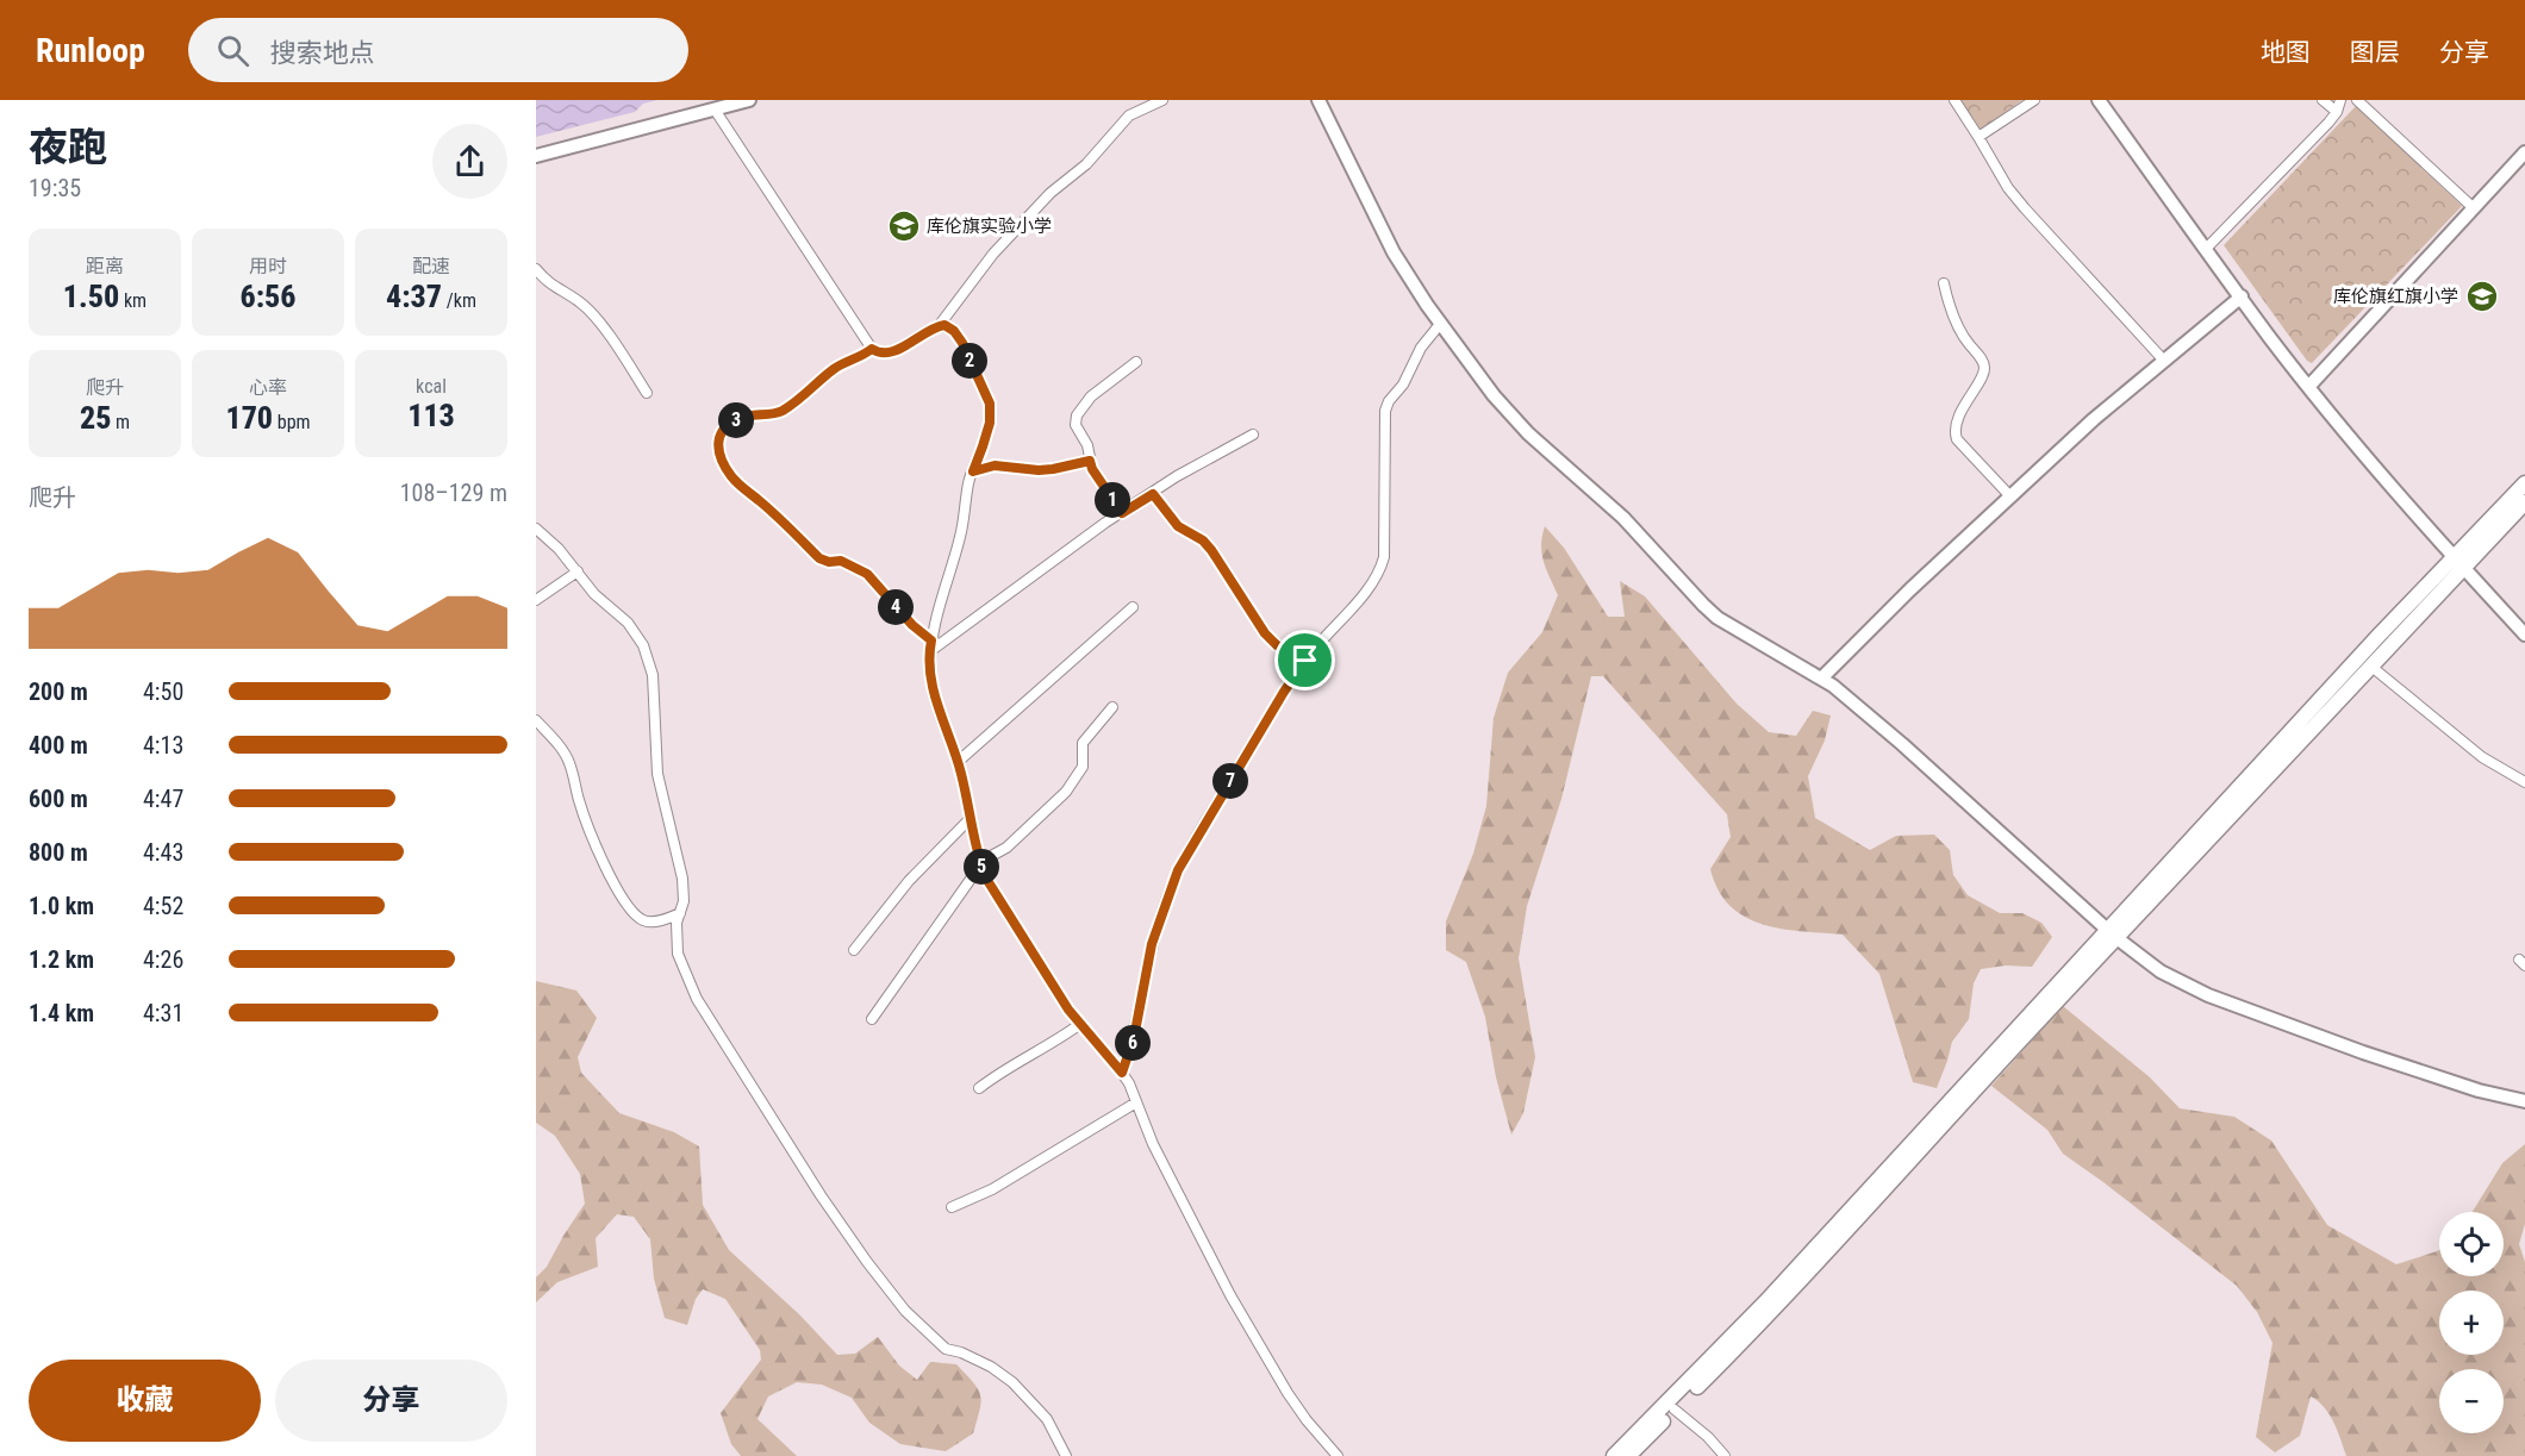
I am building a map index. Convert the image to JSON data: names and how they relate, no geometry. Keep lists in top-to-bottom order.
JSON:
{
  "places": {
    "school or university": ["库伦旗实验小学", "库伦旗红旗小学"]
  },
  "page": {
    "header": "Runloop",
    "search": "搜索地点",
    "nav": ["地图", "图层", "分享"],
    "heading": ["夜跑", "19:35"],
    "stats": [
      ["距离", "1.50 km"],
      ["用时", "6:56"],
      ["配速", "4:37 /km"],
      ["爬升", "25 m"],
      ["心率", "170 bpm"],
      ["kcal", "113"]
    ],
    "pins": [
      "2",
      "3",
      "1",
      "4",
      "7",
      "5",
      "6"
    ],
    "chart": ["爬升", "108–129 m"],
    "list": [
      {
        "name": "200 m",
        "note": "4:50"
      },
      {
        "name": "400 m",
        "note": "4:13"
      },
      {
        "name": "600 m",
        "note": "4:47"
      },
      {
        "name": "800 m",
        "note": "4:43"
      },
      {
        "name": "1.0 km",
        "note": "4:52"
      },
      {
        "name": "1.2 km",
        "note": "4:26"
      },
      {
        "name": "1.4 km",
        "note": "4:31"
      }
    ],
    "map_buttons": ["+", "−"],
    "buttons": ["收藏", "分享"]
  }
}
